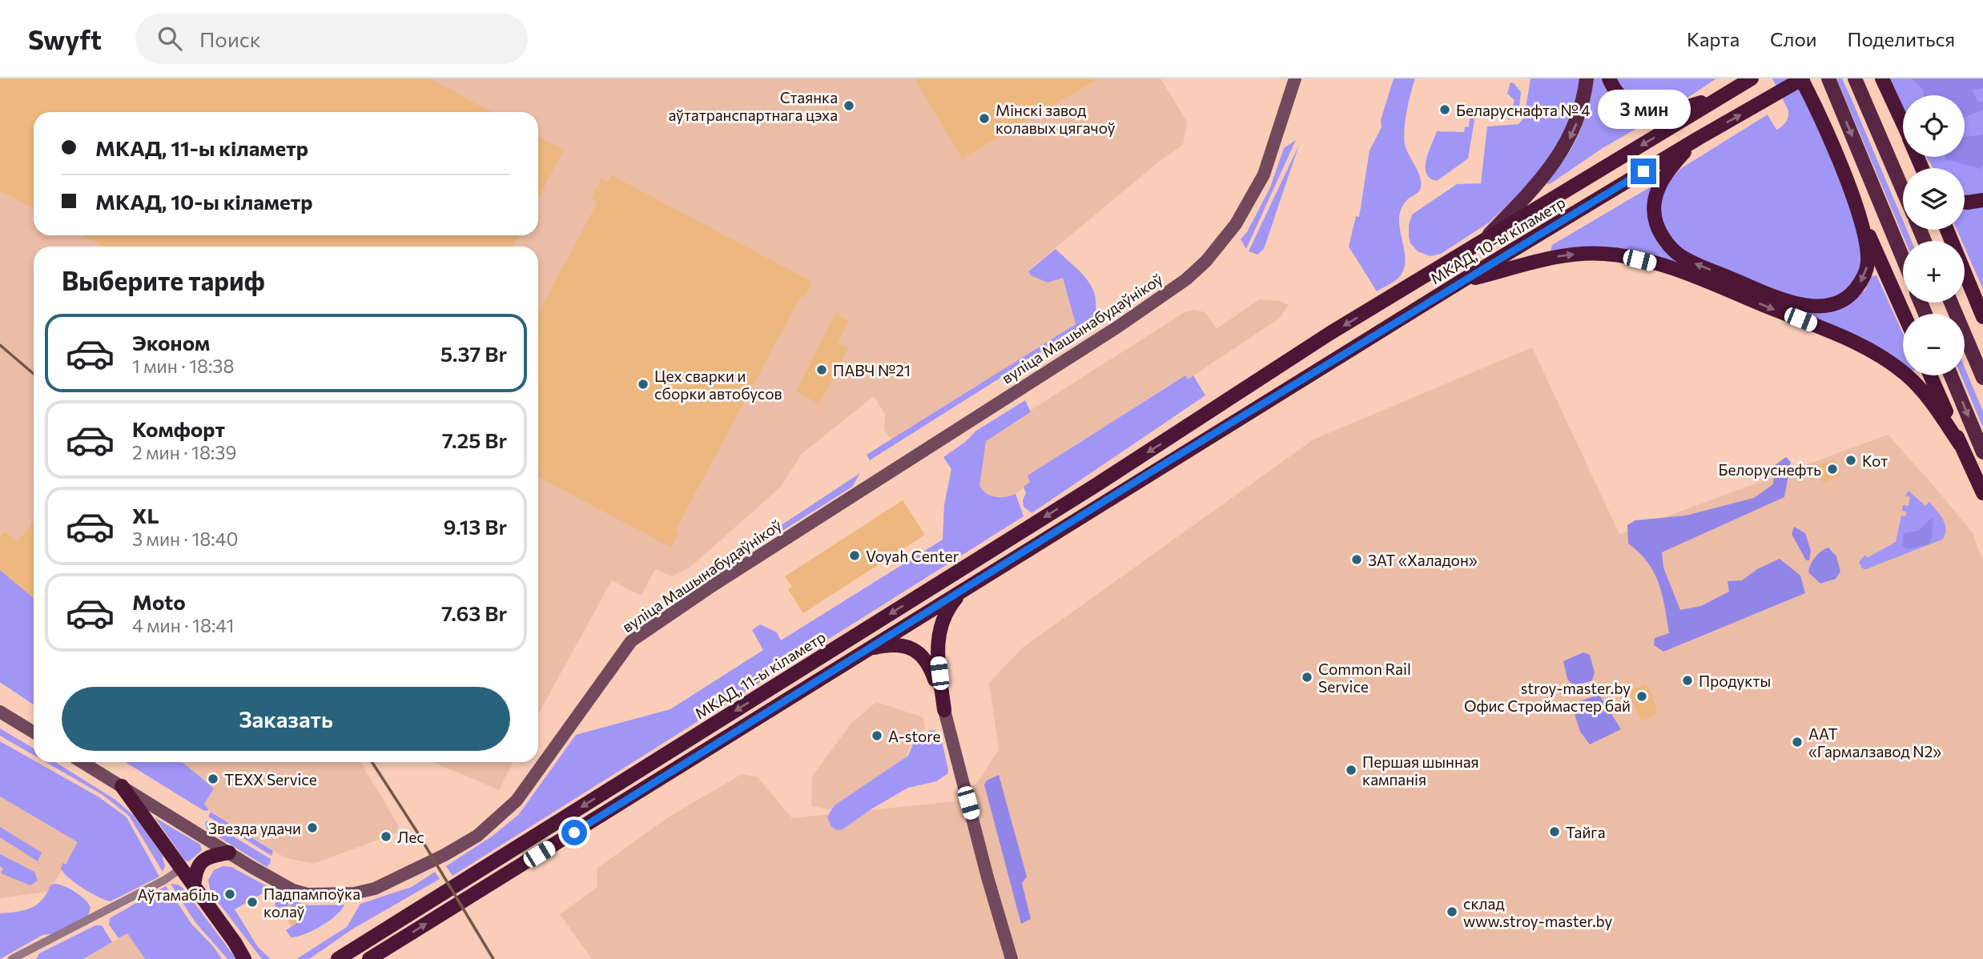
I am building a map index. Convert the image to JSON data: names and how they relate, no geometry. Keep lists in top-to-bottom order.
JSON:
{
  "streets": {
    "highway": ["МКАД, 10-ы кіламетр", "МКАД, 11-ы кіламетр"],
    "main road": ["вуліца Машынабудаўнікоў"]
  },
  "crossings": [
    ["МКАД, 10-ы кіламетр", "МКАД, 11-ы кіламетр"]
  ],
  "places": [
    "Стаянка аўтатранспартнага цэха",
    "Беларуснафта № 4",
    "Мінскі завод колавых цягачоў",
    "ПАВЧ №21",
    "Цех сварки и сборки автобусов",
    "Кот",
    "Белоруснефть",
    "Voyah Center",
    "ЗАТ «Халадон»",
    "Common Rail Service",
    "Продукты",
    "stroy-master.by Офис Строймастер бай",
    "А-store",
    "ААТ «Гармалзавод N2»",
    "Першая шынная кампанія",
    "TEXX Service",
    "Звезда удачи",
    "Тайга",
    "Лес",
    "Аўтамабіль",
    "Падпампоўка колаў",
    "склад www.stroy-master.by"
  ],
  "page": {
    "header": "Swyft",
    "search": "Поиск",
    "nav": ["Карта", "Слои", "Поделиться"],
    "bubble": "3 мин",
    "map_buttons": ["+", "−"],
    "banner": ["МКАД, 11-ы кіламетр", "МКАД, 10-ы кіламетр"],
    "heading": "Выберите тариф",
    "list": [
      {
        "name": "Эконом",
        "note": "1 мин · 18:38",
        "value": "5.37 Br"
      },
      {
        "name": "Комфорт",
        "note": "2 мин · 18:39",
        "value": "7.25 Br"
      },
      {
        "name": "XL",
        "note": "3 мин · 18:40",
        "value": "9.13 Br"
      },
      {
        "name": "Moto",
        "note": "4 мин · 18:41",
        "value": "7.63 Br"
      }
    ],
    "buttons": "Заказать"
  }
}
